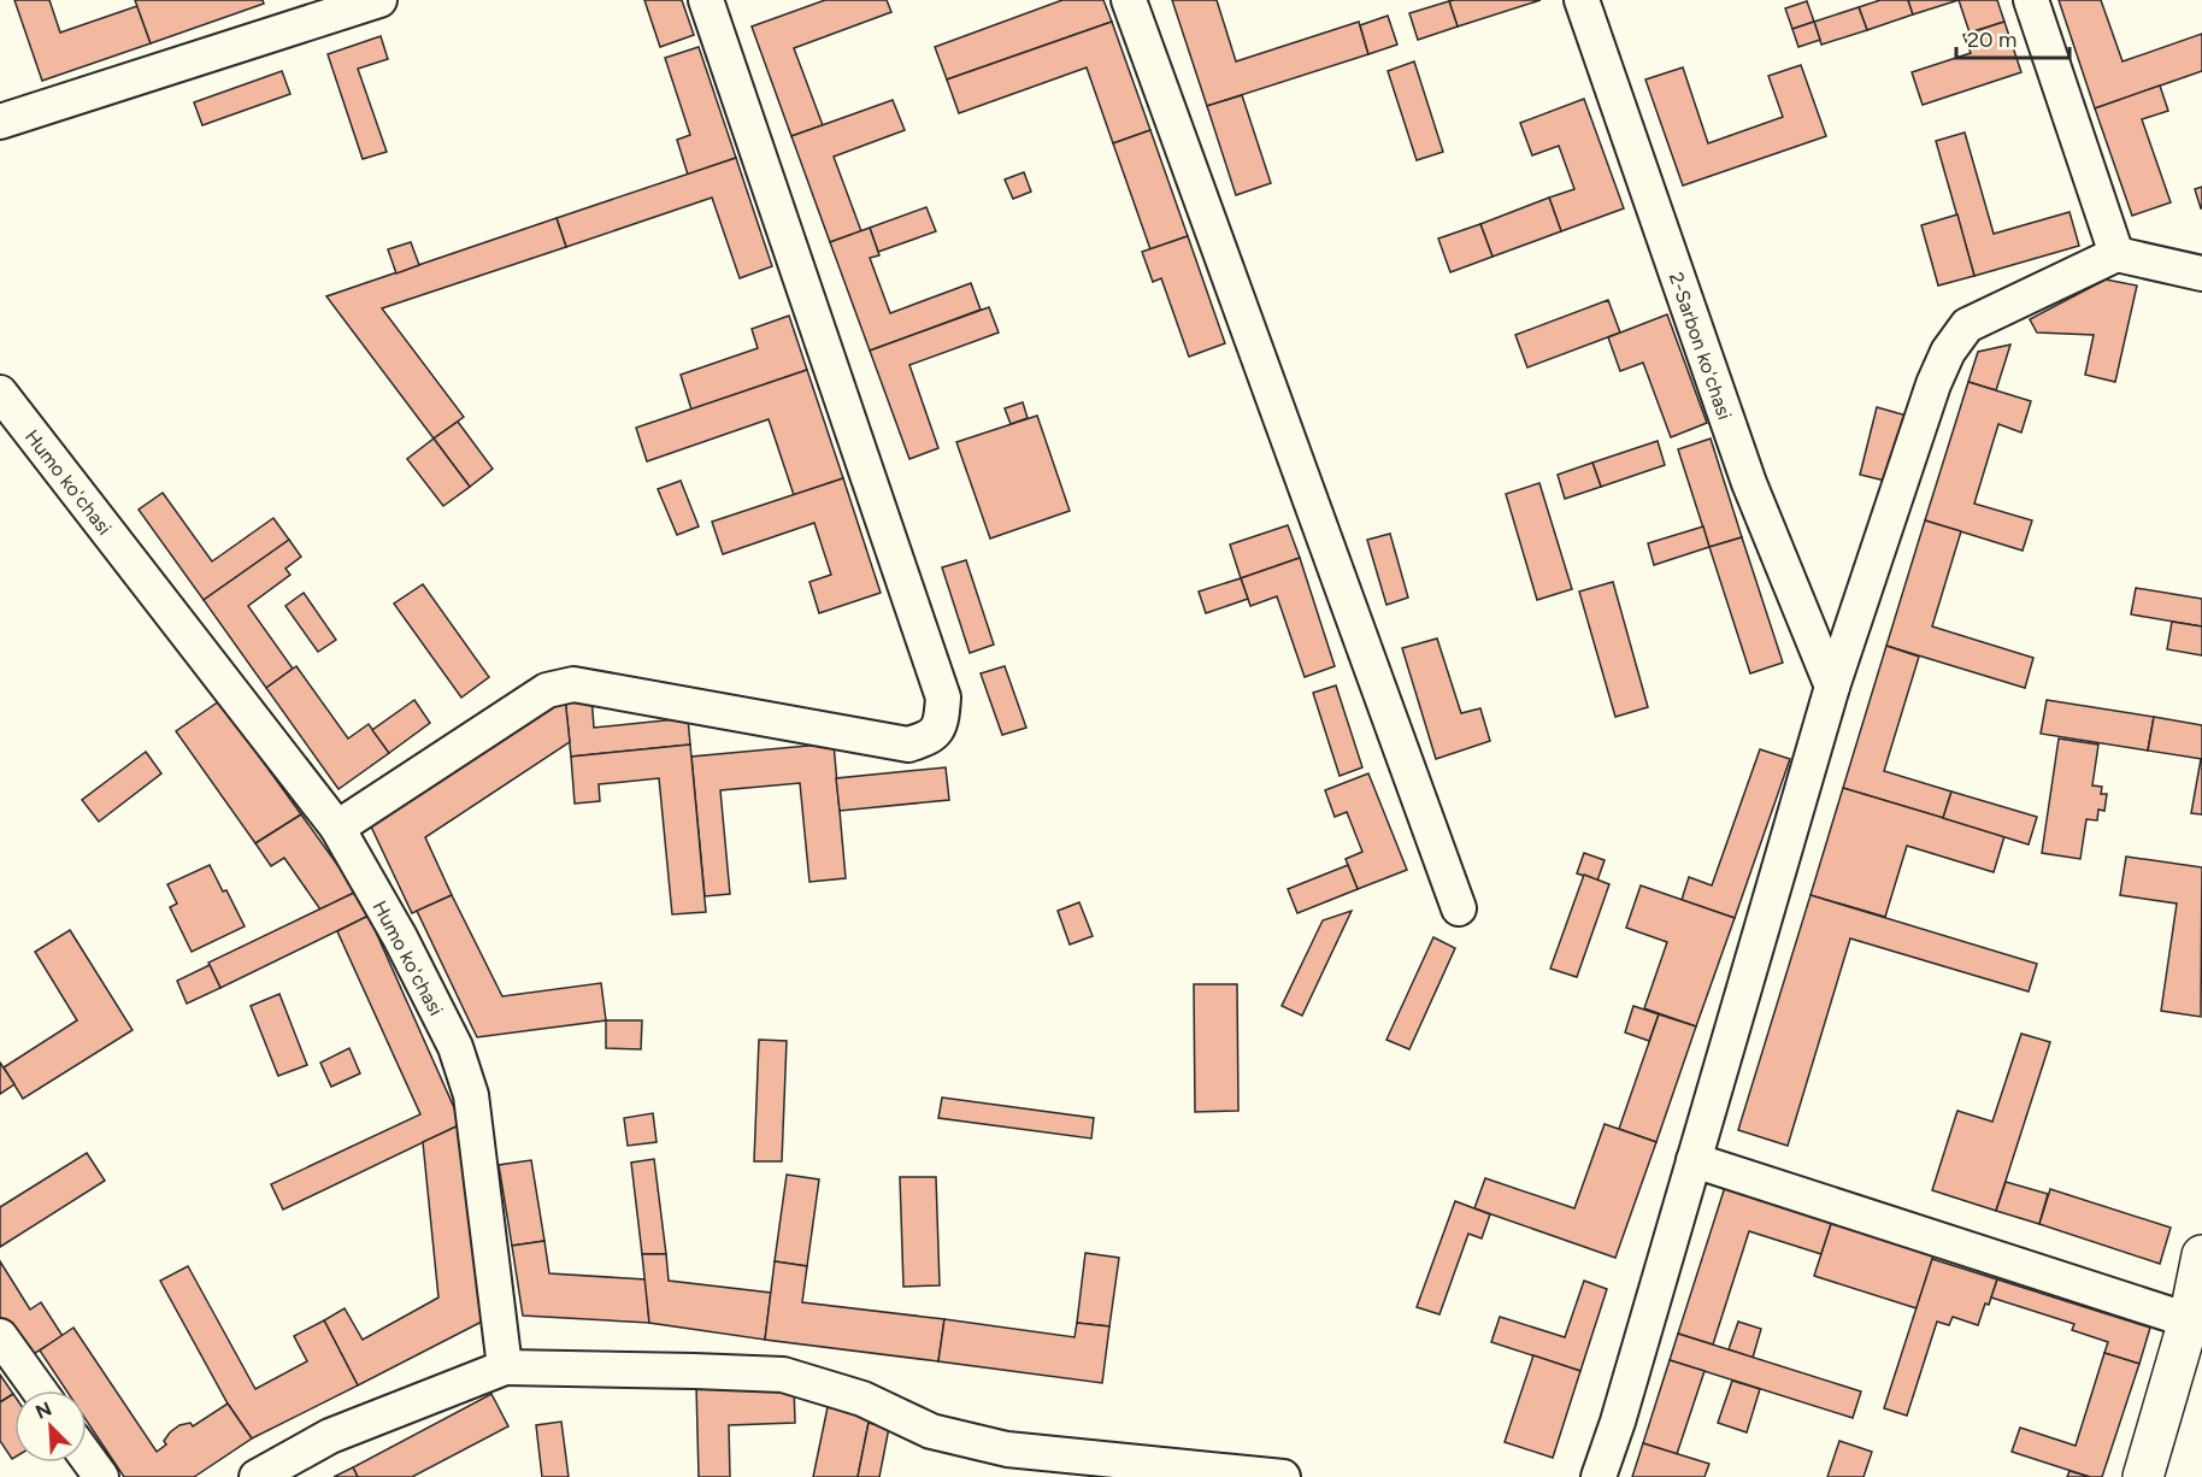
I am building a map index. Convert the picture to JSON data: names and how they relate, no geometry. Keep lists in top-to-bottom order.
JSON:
{
  "streets": {
    "street": ["2-Sarbon koʻchasi", "Humo koʻchasi"]
  },
  "scale_bar": "20 m",
  "north": "top left"
}
